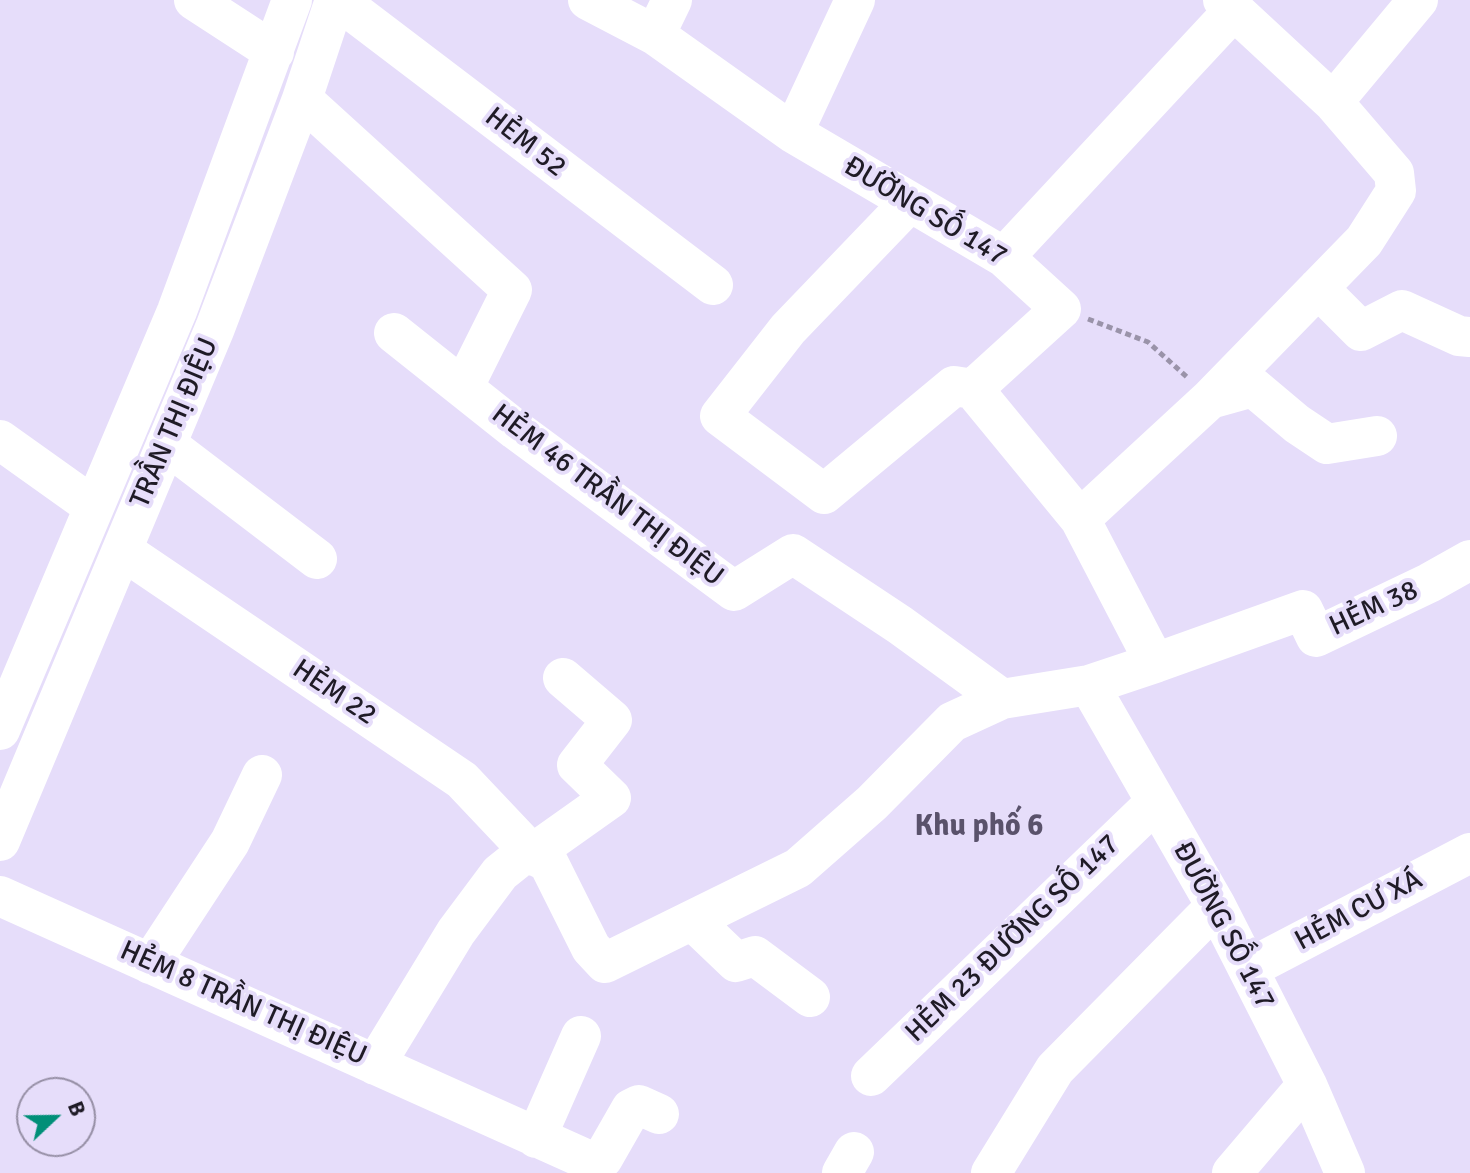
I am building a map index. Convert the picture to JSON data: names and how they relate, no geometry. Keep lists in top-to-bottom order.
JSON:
{
  "streets": {
    "street": [
      "HẺM 52",
      "ĐƯỜNG SỐ 147",
      "TRẦN THỊ ĐIỆU",
      "HẺM 46 TRẦN THỊ ĐIỆU",
      "HẺM 38",
      "HẺM 22",
      "HẺM CƯ XÁ",
      "HẺM 23 ĐƯỜNG SỐ 147",
      "HẺM 8 TRẦN THỊ ĐIỆU"
    ]
  },
  "crossings": [
    ["HẺM 52", "TRẦN THỊ ĐIỆU"],
    ["ĐƯỜNG SỐ 147", "HẺM CƯ XÁ"],
    ["ĐƯỜNG SỐ 147", "HẺM 23 ĐƯỜNG SỐ 147"],
    ["TRẦN THỊ ĐIỆU", "HẺM 46 TRẦN THỊ ĐIỆU"],
    ["TRẦN THỊ ĐIỆU", "HẺM 22"],
    ["HẺM 22", "HẺM 8 TRẦN THỊ ĐIỆU"]
  ],
  "districts": ["Khu phố 6"],
  "north": "right"
}
